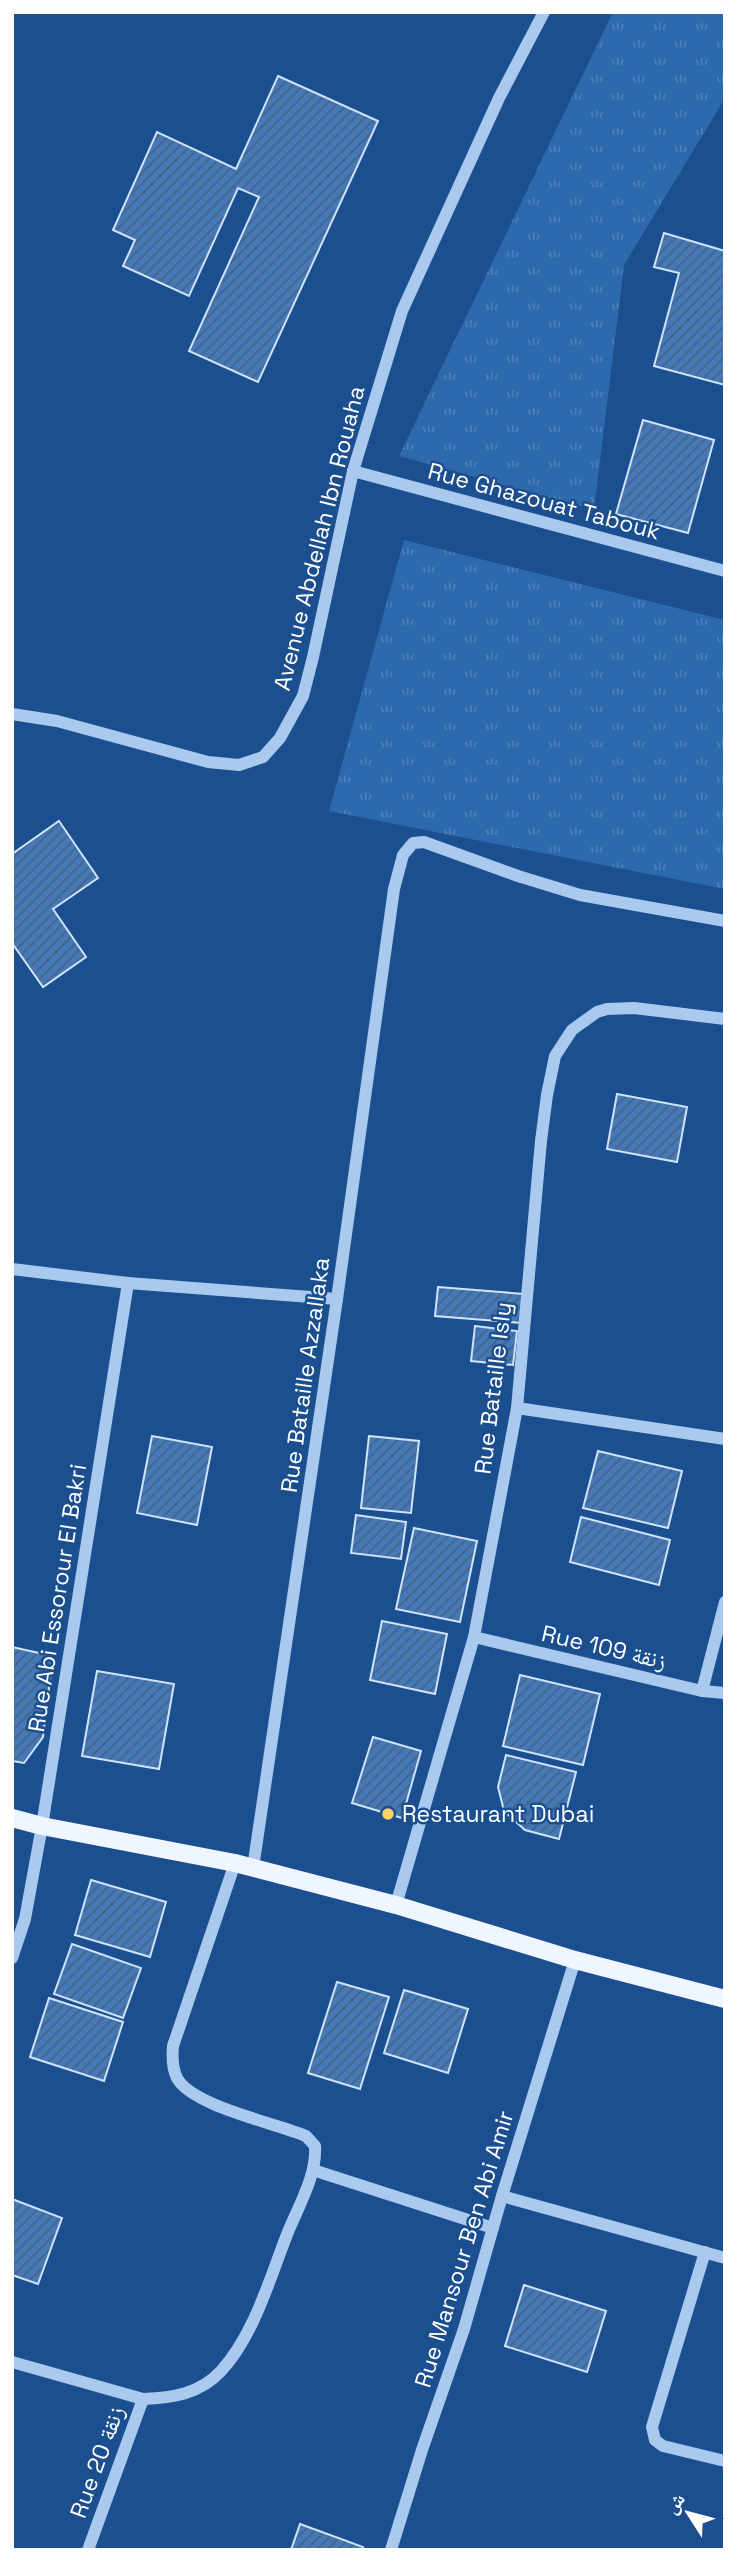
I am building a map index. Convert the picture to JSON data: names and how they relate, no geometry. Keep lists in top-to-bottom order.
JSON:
{
  "streets": {
    "street": [
      "Rue Ghazouat Tabouk",
      "Avenue Abdellah Ibn Rouaha",
      "Rue Bataille Azzallaka",
      "Rue Bataille Isly",
      "Rue Abi Essorour El Bakri",
      "Rue 109 زنقة",
      "Rue Mansour Ben Abi Amir",
      "Rue 20 زنقة"
    ]
  },
  "crossings": [
    ["Rue Ghazouat Tabouk", "Avenue Abdellah Ibn Rouaha"],
    ["Rue Bataille Isly", "Rue 109 زنقة"]
  ],
  "places": ["Restaurant Dubai"],
  "north": "top left"
}
